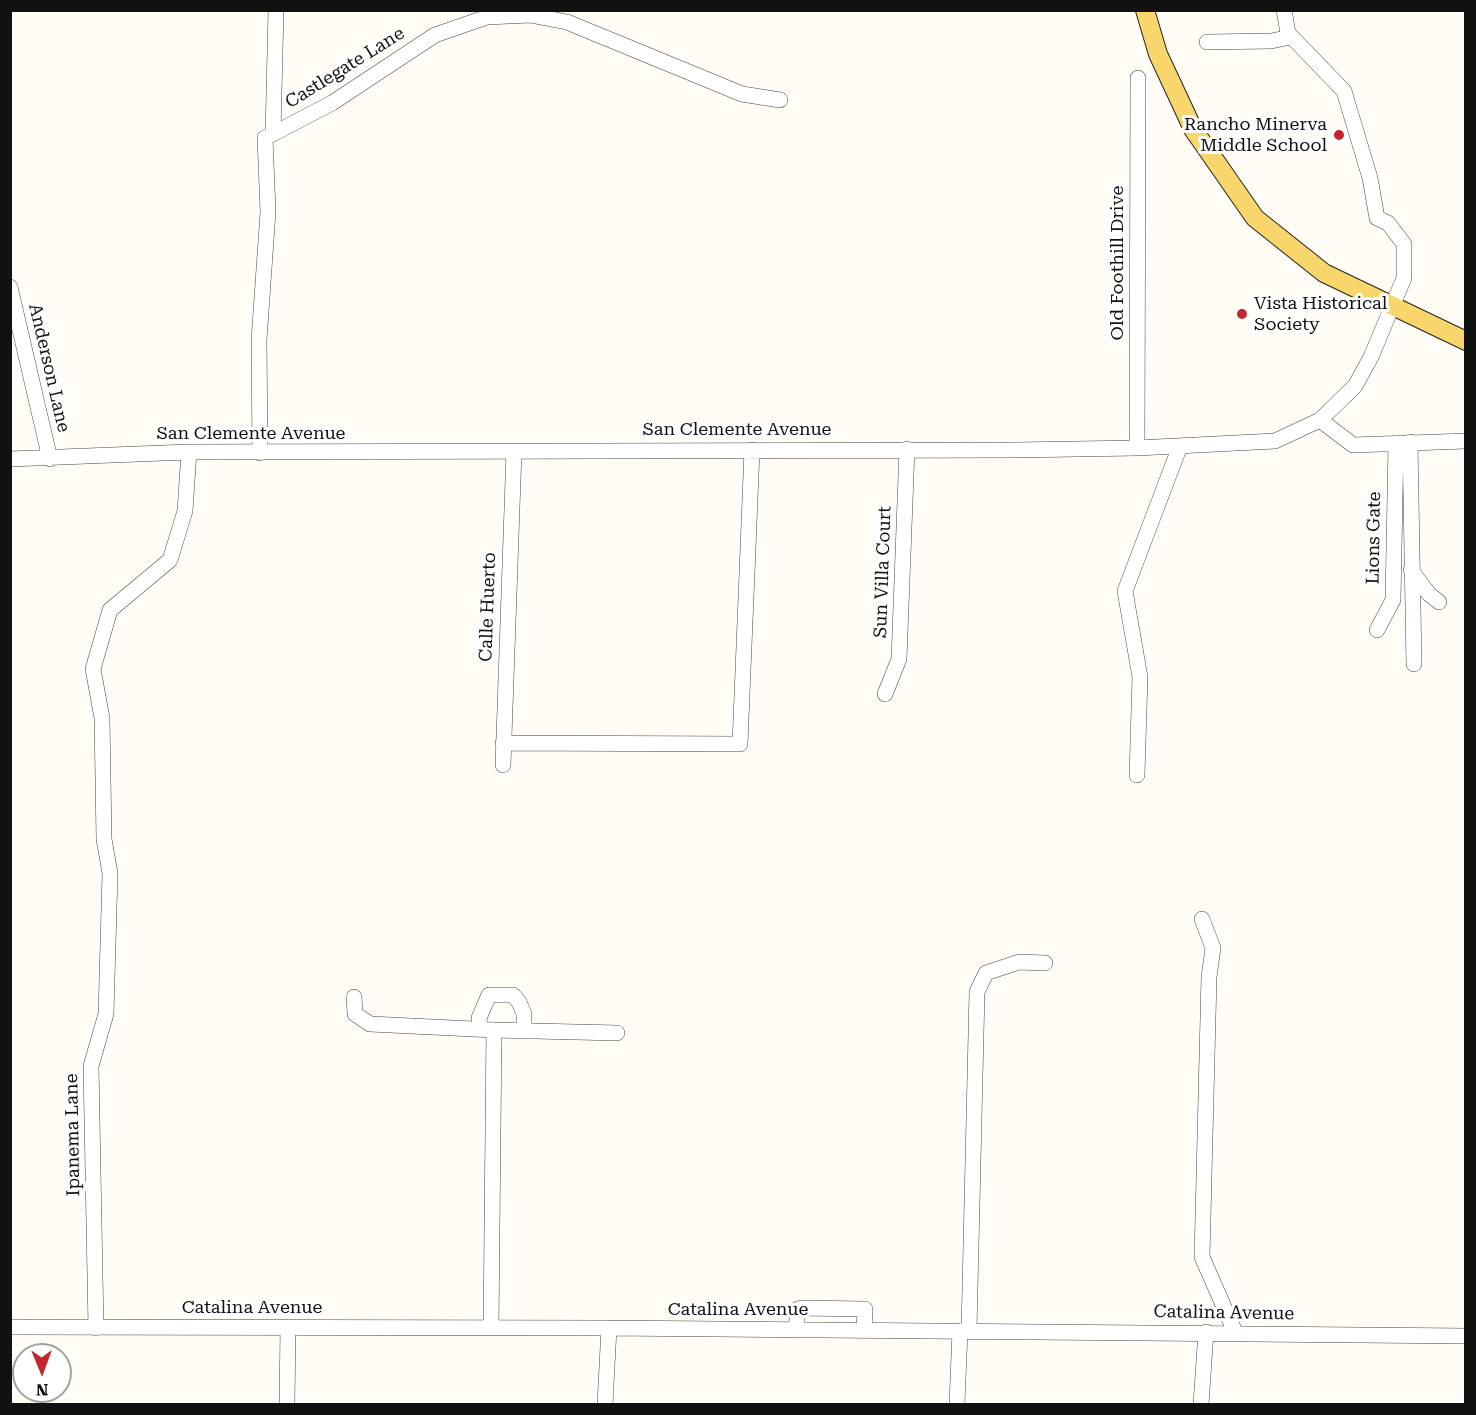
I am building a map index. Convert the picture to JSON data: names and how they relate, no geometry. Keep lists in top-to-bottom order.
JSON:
{
  "streets": {
    "street": [
      "Castlegate Lane",
      "Old Foothill Drive",
      "Anderson Lane",
      "San Clemente Avenue",
      "Lions Gate",
      "Sun Villa Court",
      "Calle Huerto",
      "Ipanema Lane",
      "Catalina Avenue"
    ]
  },
  "crossings": [
    ["Old Foothill Drive", "San Clemente Avenue"],
    ["Anderson Lane", "San Clemente Avenue"],
    ["San Clemente Avenue", "Sun Villa Court"],
    ["San Clemente Avenue", "Calle Huerto"],
    ["San Clemente Avenue", "Ipanema Lane"],
    ["Ipanema Lane", "Catalina Avenue"]
  ],
  "places": ["Rancho Minerva Middle School", "Vista Historical Society"],
  "north": "bottom"
}
